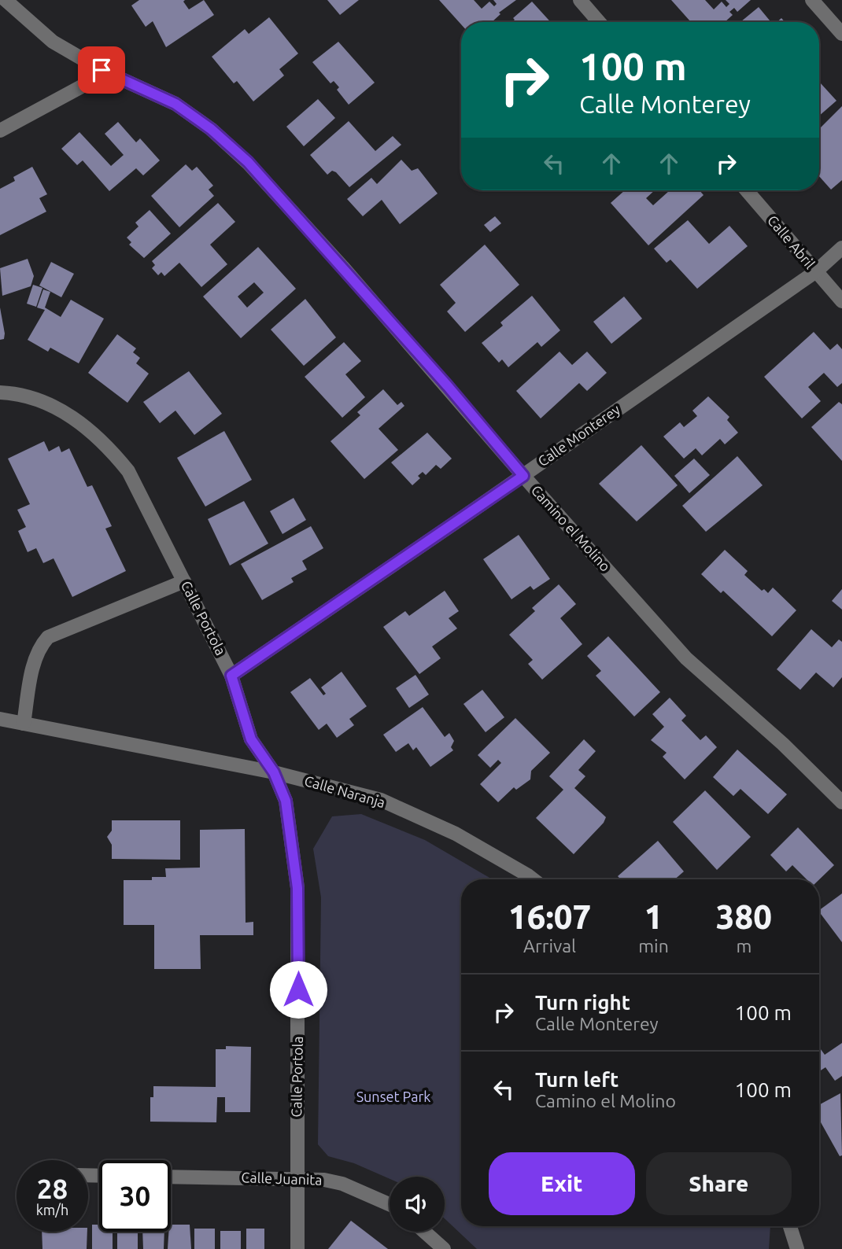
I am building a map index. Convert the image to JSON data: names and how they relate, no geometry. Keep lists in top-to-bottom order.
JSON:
{
  "streets": {
    "street": [
      "Calle Abril",
      "Calle Monterey",
      "Camino el Molino",
      "Calle Portola",
      "Calle Naranja",
      "Calle Juanita"
    ]
  },
  "crossings": [
    ["Calle Abril", "Calle Monterey"],
    ["Calle Monterey", "Camino el Molino"],
    ["Calle Monterey", "Calle Portola"],
    ["Calle Portola", "Calle Naranja"],
    ["Calle Portola", "Calle Juanita"]
  ],
  "parks": ["Sunset Park"],
  "page": {
    "turn": ["100 m", "Calle Monterey"],
    "eta": [
      "16:07",
      "Arrival",
      "1",
      "min",
      "380",
      "m"
    ],
    "list": [
      {
        "name": "Turn right",
        "note": "Calle Monterey",
        "value": "100 m"
      },
      {
        "name": "Turn left",
        "note": "Camino el Molino",
        "value": "100 m"
      }
    ],
    "buttons": ["Exit", "Share"],
    "speed": "28 km/h",
    "limit": "30"
  }
}
